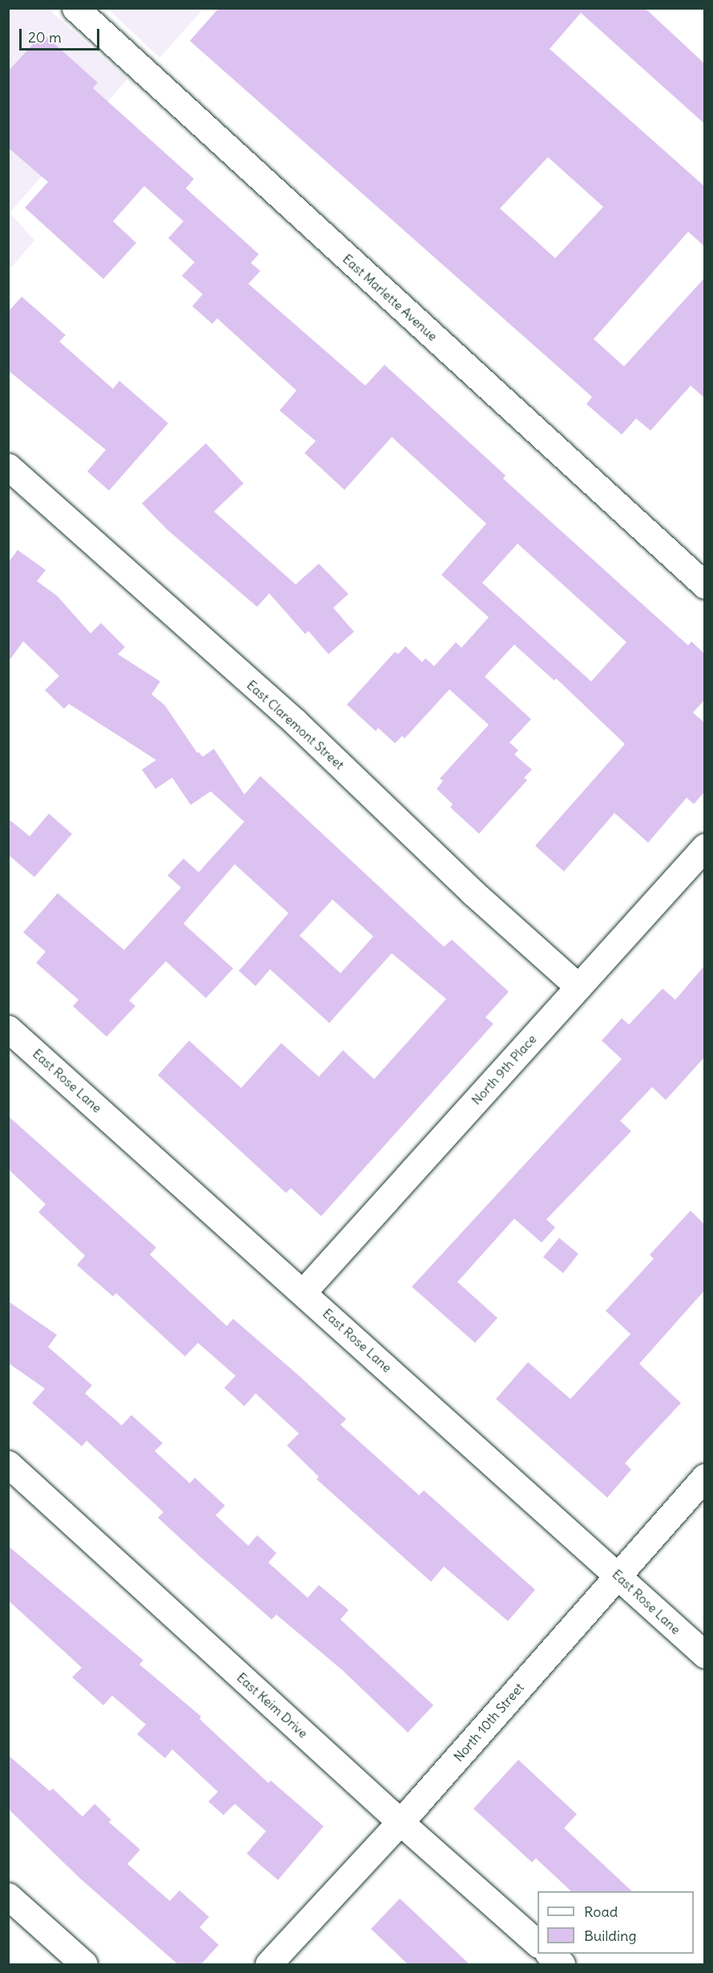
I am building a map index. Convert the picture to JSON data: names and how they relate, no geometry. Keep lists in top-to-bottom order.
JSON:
{
  "streets": {
    "street": [
      "East Marlette Avenue",
      "East Claremont Street",
      "North 9th Place",
      "East Rose Lane",
      "East Keim Drive",
      "North 10th Street"
    ]
  },
  "crossings": [
    ["East Claremont Street", "North 9th Place"],
    ["North 9th Place", "East Rose Lane"],
    ["East Rose Lane", "North 10th Street"],
    ["East Keim Drive", "North 10th Street"]
  ],
  "legend": ["Road", "Building"],
  "scale_bar": "20 m"
}
